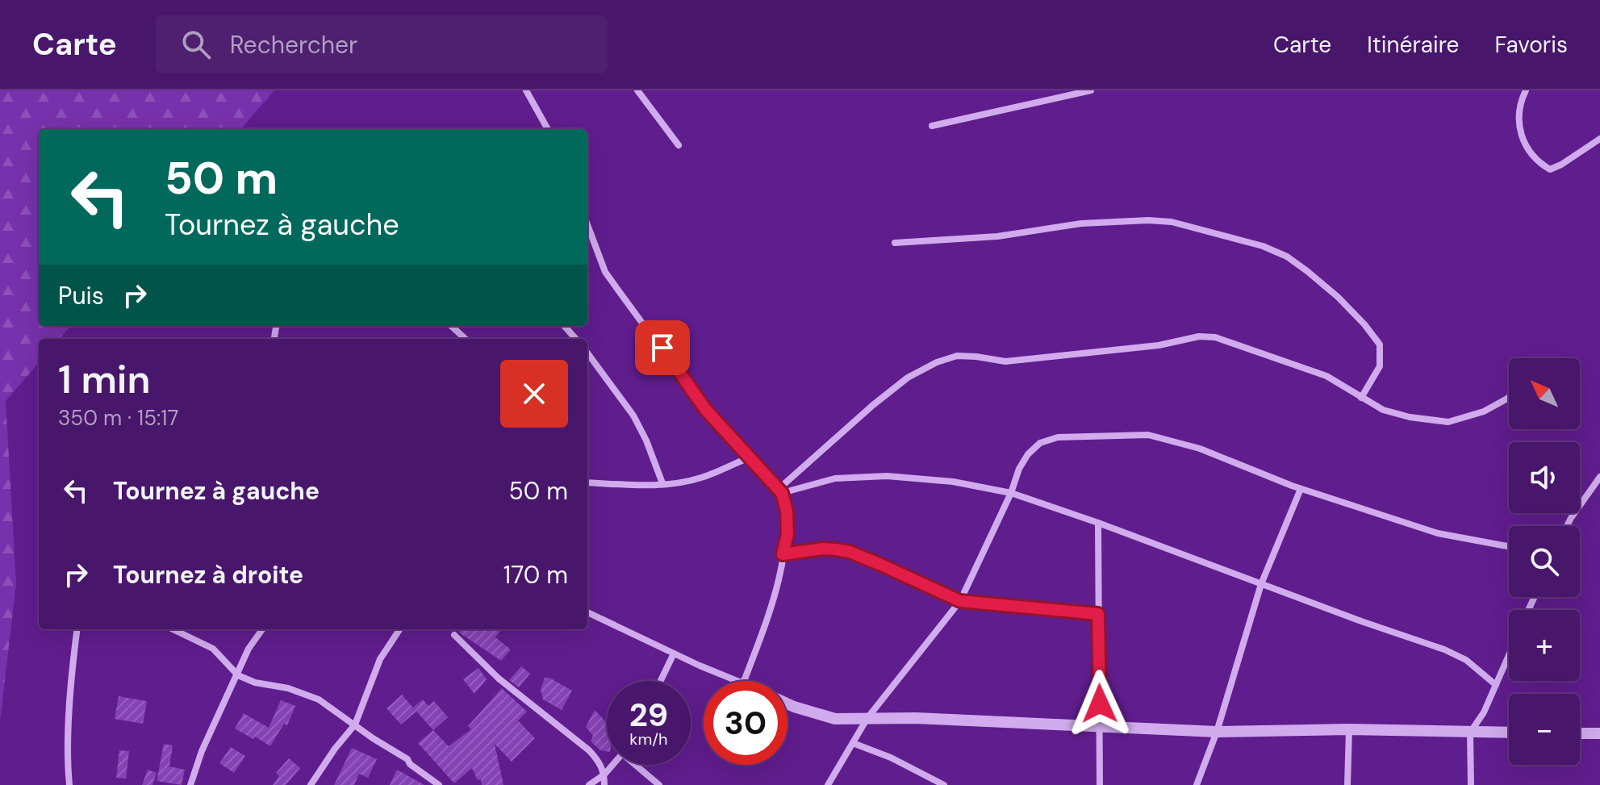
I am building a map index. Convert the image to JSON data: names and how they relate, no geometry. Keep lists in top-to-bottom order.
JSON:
{
  "north": "top left",
  "page": {
    "header": "Carte",
    "search": "Rechercher",
    "nav": ["Carte", "Itinéraire", "Favoris"],
    "turn": ["50 m", "Tournez à gauche"],
    "then": "Puis",
    "heading": ["1 min", "350 m · 15:17"],
    "map_buttons": ["+", "−"],
    "list": [
      {
        "name": "Tournez à gauche",
        "value": "50 m"
      },
      {
        "name": "Tournez à droite",
        "value": "170 m"
      }
    ],
    "speed": "29 km/h",
    "limit": "30"
  }
}
